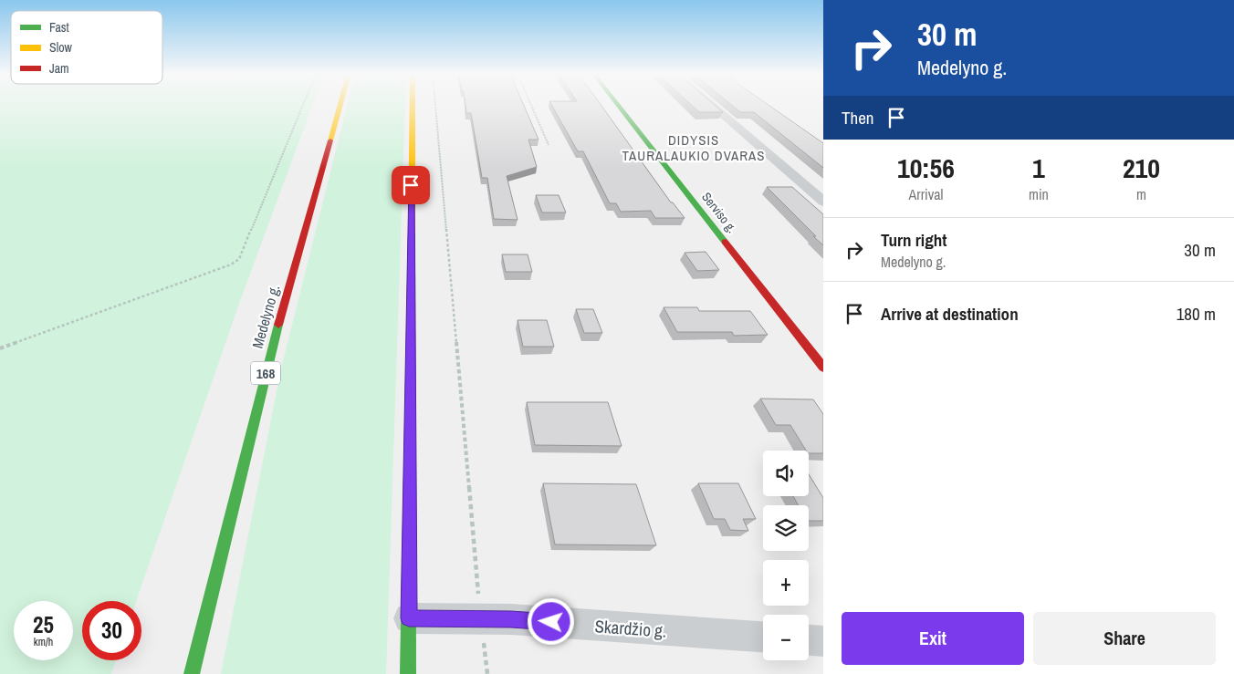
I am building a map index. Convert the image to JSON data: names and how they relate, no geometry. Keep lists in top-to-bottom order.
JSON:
{
  "streets": {
    "main road": ["Serviso g.", "Medelyno g.", "168"],
    "street": ["Skardžio g."]
  },
  "districts": ["DIDYSIS TAURALAUKIO DVARAS"],
  "legend": ["Fast", "Slow", "Jam"],
  "page": {
    "turn": ["30 m", "Medelyno g."],
    "then": "Then",
    "eta": [
      "10:56",
      "Arrival",
      "1",
      "min",
      "210",
      "m"
    ],
    "list": [
      {
        "name": "Turn right",
        "note": "Medelyno g.",
        "value": "30 m"
      },
      {
        "name": "Arrive at destination",
        "value": "180 m"
      }
    ],
    "map_buttons": ["+", "−"],
    "speed": "25 km/h",
    "limit": "30",
    "buttons": ["Exit", "Share"]
  }
}
